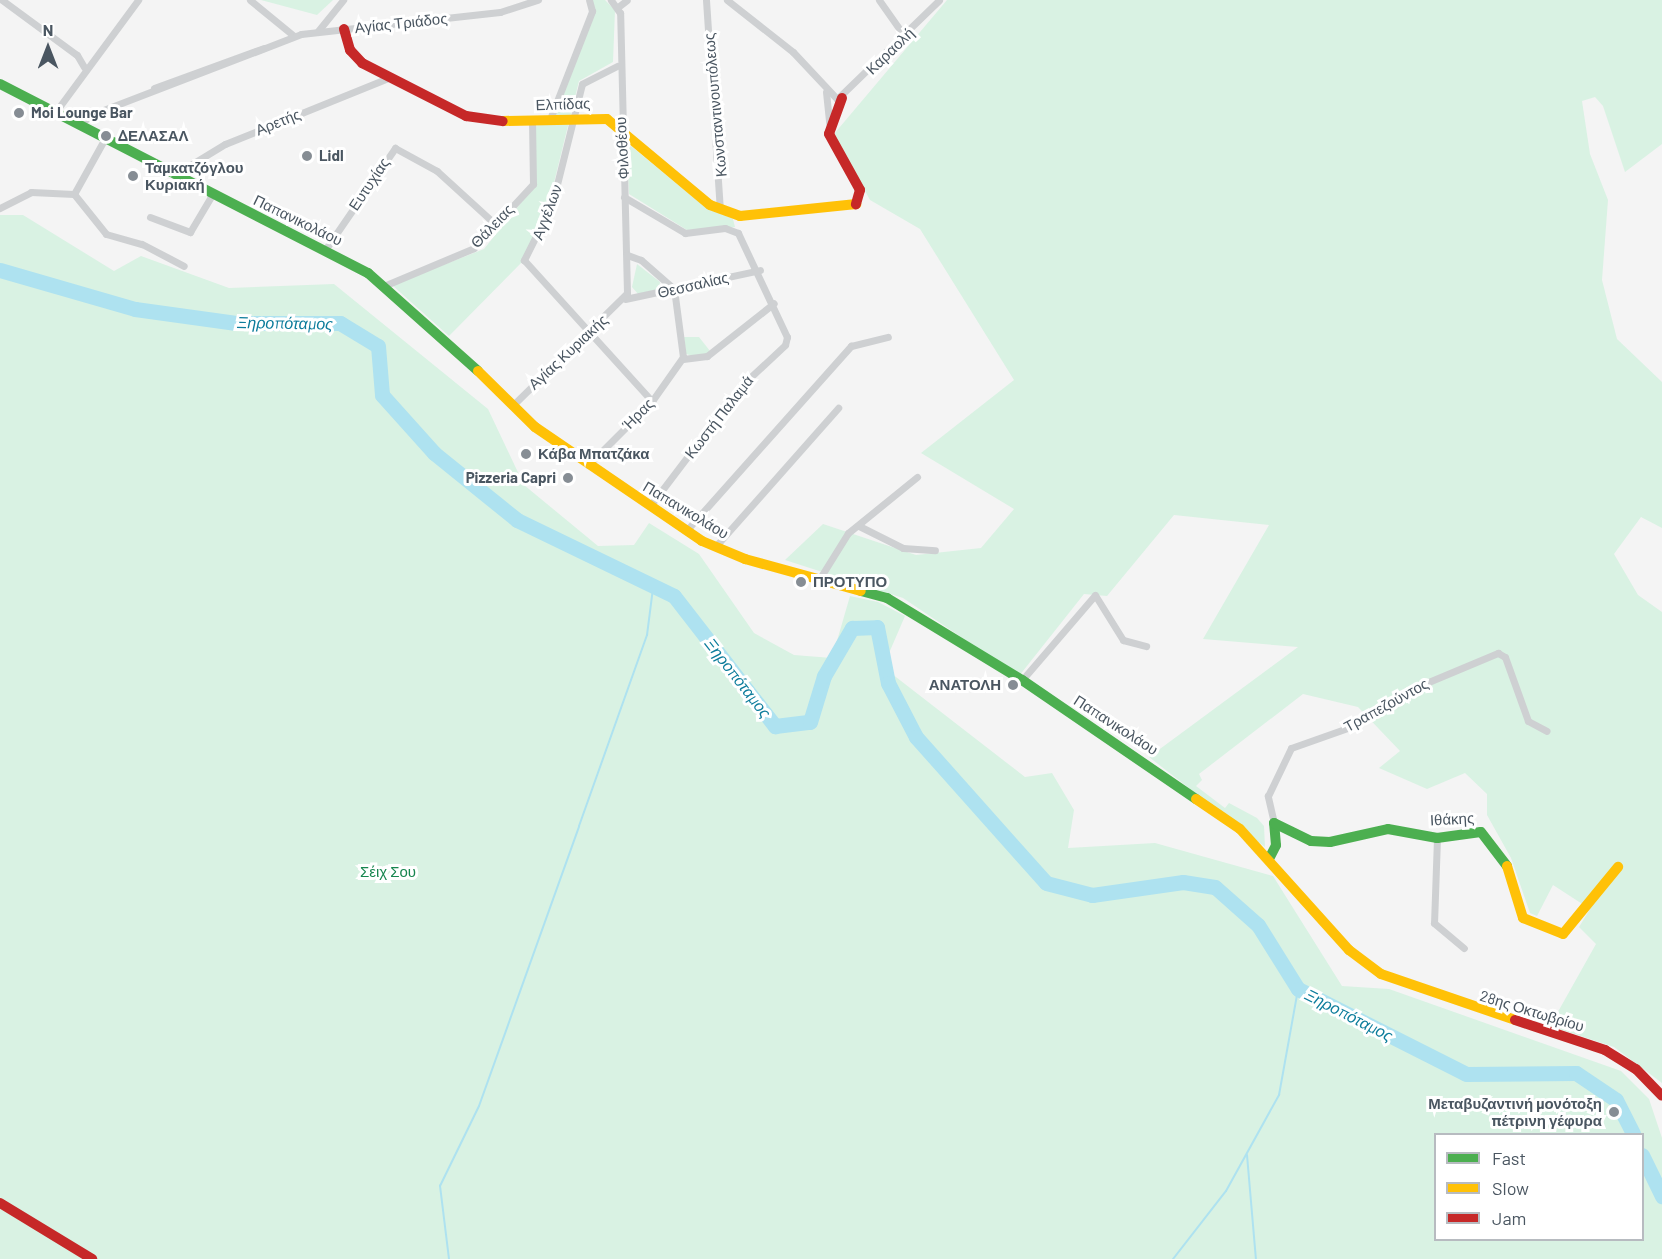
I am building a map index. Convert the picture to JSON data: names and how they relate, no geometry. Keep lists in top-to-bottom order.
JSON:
{
  "streets": {
    "main road": [
      "Ελπίδας",
      "Παπανικολάου",
      "Ιθάκης",
      "28ης Οκτωβρίου"
    ],
    "street": [
      "Αγίας Τριάδος",
      "Καραολή",
      "Κωνσταντινουπόλεως",
      "Αρετής",
      "Φιλοθέου",
      "Ευτυχίας",
      "Αγγέλων",
      "Θάλειας",
      "Θεσσαλίας",
      "Αγίας Κυριακής",
      "Ήρας",
      "Κωστή Παλαμά",
      "Τραπεζούντος"
    ]
  },
  "crossings": [
    ["Αγίας Τριάδος", "Ελπίδας"],
    ["Αγίας Τριάδος", "Παπανικολάου"],
    ["Ελπίδας", "Κωνσταντινουπόλεως"],
    ["Ελπίδας", "Αρετής"],
    ["Ελπίδας", "Φιλοθέου"],
    ["Ελπίδας", "Αγγέλων"],
    ["Ελπίδας", "Θάλειας"],
    ["Αρετής", "Παπανικολάου"],
    ["Φιλοθέου", "Αγγέλων"],
    ["Φιλοθέου", "Θεσσαλίας"],
    ["Φιλοθέου", "Αγίας Κυριακής"],
    ["Φιλοθέου", "Κωστή Παλαμά"],
    ["Ευτυχίας", "Παπανικολάου"],
    ["Ευτυχίας", "Θάλειας"],
    ["Αγγέλων", "Αγίας Κυριακής"],
    ["Αγγέλων", "Ήρας"],
    ["Παπανικολάου", "Θάλειας"],
    ["Παπανικολάου", "Αγίας Κυριακής"],
    ["Παπανικολάου", "Ήρας"],
    ["Παπανικολάου", "Κωστή Παλαμά"],
    ["Παπανικολάου", "28ης Οκτωβρίου"],
    ["Θεσσαλίας", "Αγίας Κυριακής"],
    ["Θεσσαλίας", "Κωστή Παλαμά"],
    ["Τραπεζούντος", "Ιθάκης"]
  ],
  "water": ["Ξηροπόταμος"],
  "parks": ["Σέιχ Σου"],
  "places": [
    "Moi Lounge Bar",
    "ΔΕΛΑΣΑΛ",
    "Lidl",
    "Ταμκατζόγλου Κυριακή",
    "Κάβα Μπατζάκα",
    "Pizzeria Capri",
    "ΠΡΟΤΥΠΟ",
    "ΑΝΑΤΟΛΗ",
    "Μεταβυζαντινή μονότοξη πέτρινη γέφυρα"
  ],
  "legend": ["Fast", "Slow", "Jam"],
  "north": "top"
}
